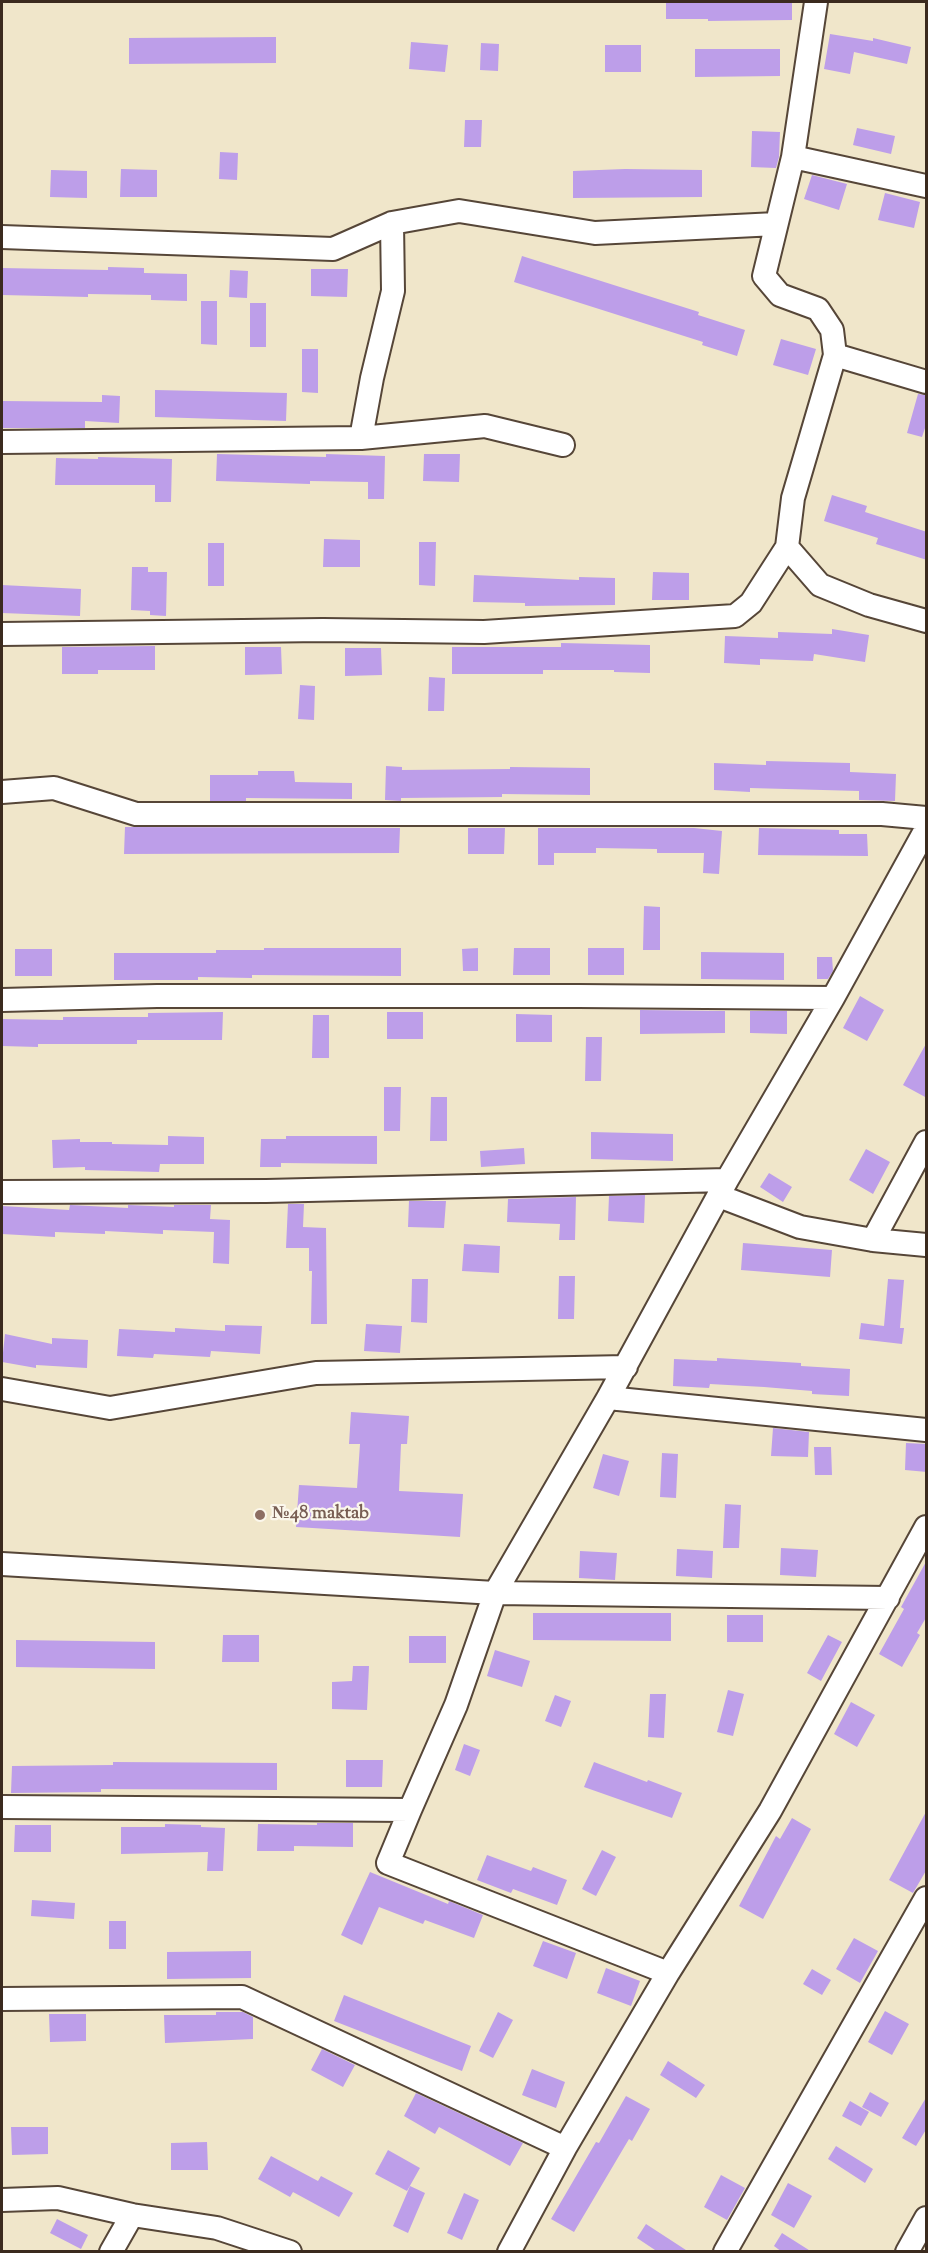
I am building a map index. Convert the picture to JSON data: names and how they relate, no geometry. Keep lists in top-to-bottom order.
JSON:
{
  "places": ["№48 maktab"]
}
